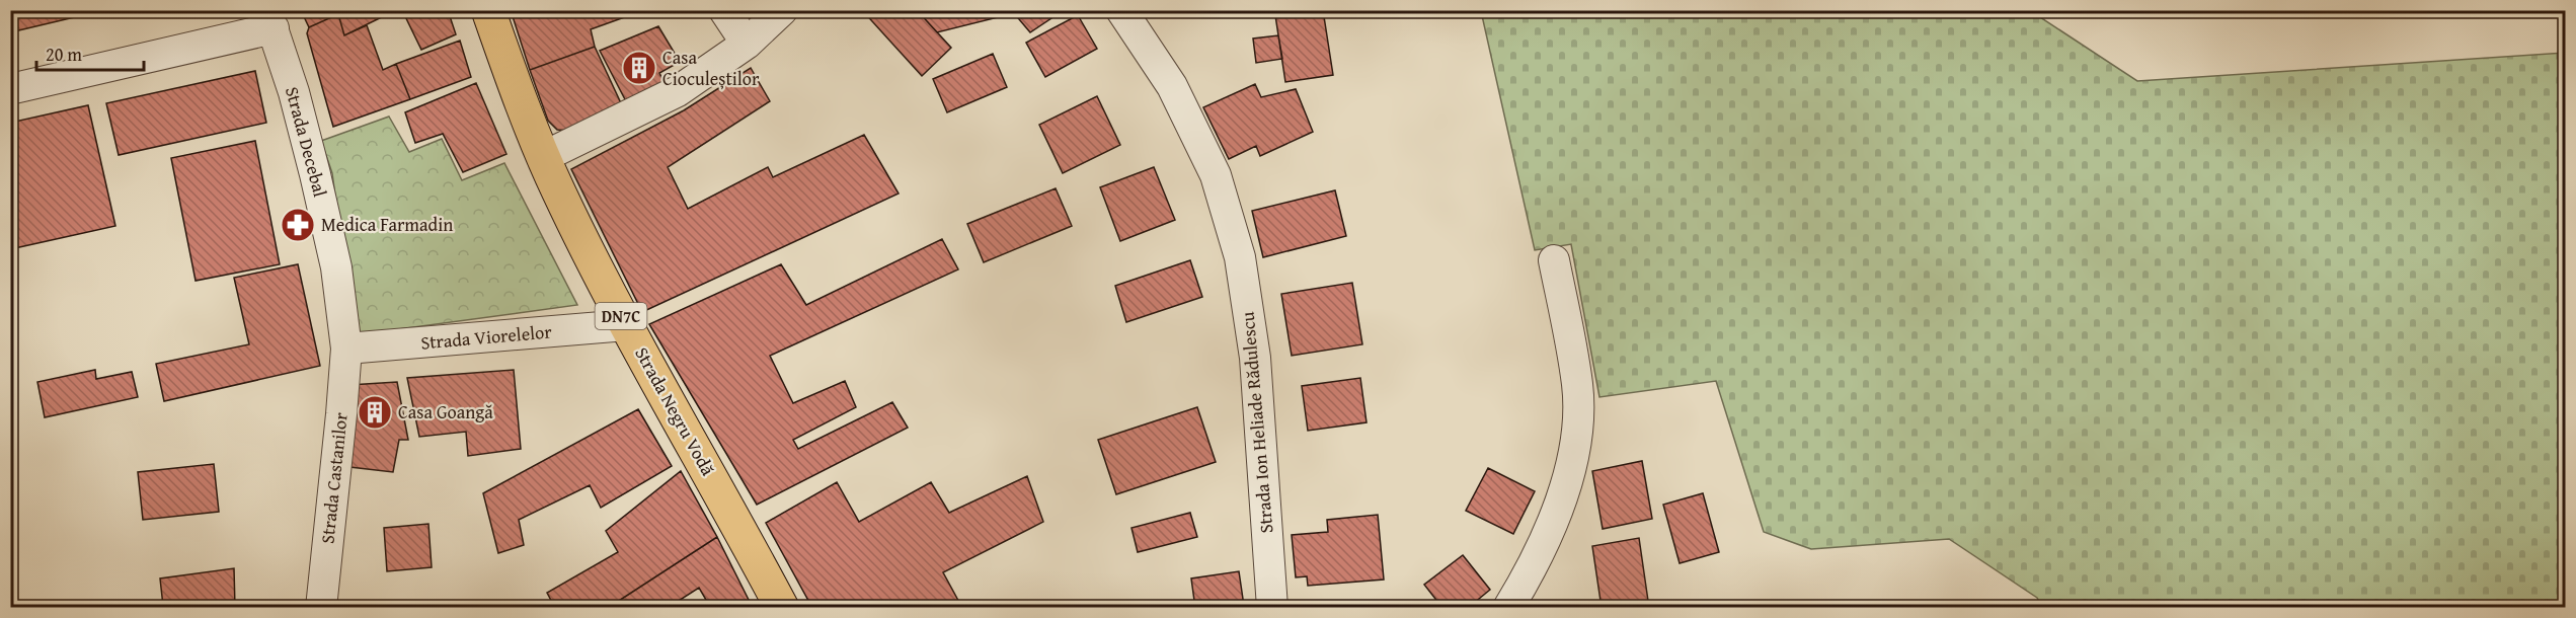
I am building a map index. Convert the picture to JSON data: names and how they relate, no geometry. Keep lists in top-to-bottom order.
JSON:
{
  "streets": {
    "main road": ["DN7C", "Strada Negru Vodă"],
    "street": [
      "Strada Decebal",
      "Strada Viorelelor",
      "Strada Ion Heliade Rădulescu",
      "Strada Castanilor"
    ]
  },
  "crossings": [
    ["Strada Decebal", "Strada Viorelelor"],
    ["Strada Decebal", "Strada Castanilor"],
    ["Strada Viorelelor", "Strada Negru Vodă"],
    ["Strada Viorelelor", "Strada Castanilor"]
  ],
  "places": {
    "building": ["Casa Cioculeștilor", "Casa Goangă"],
    "pharmacy": ["Medica Farmadin"]
  },
  "scale_bar": "20 m"
}
